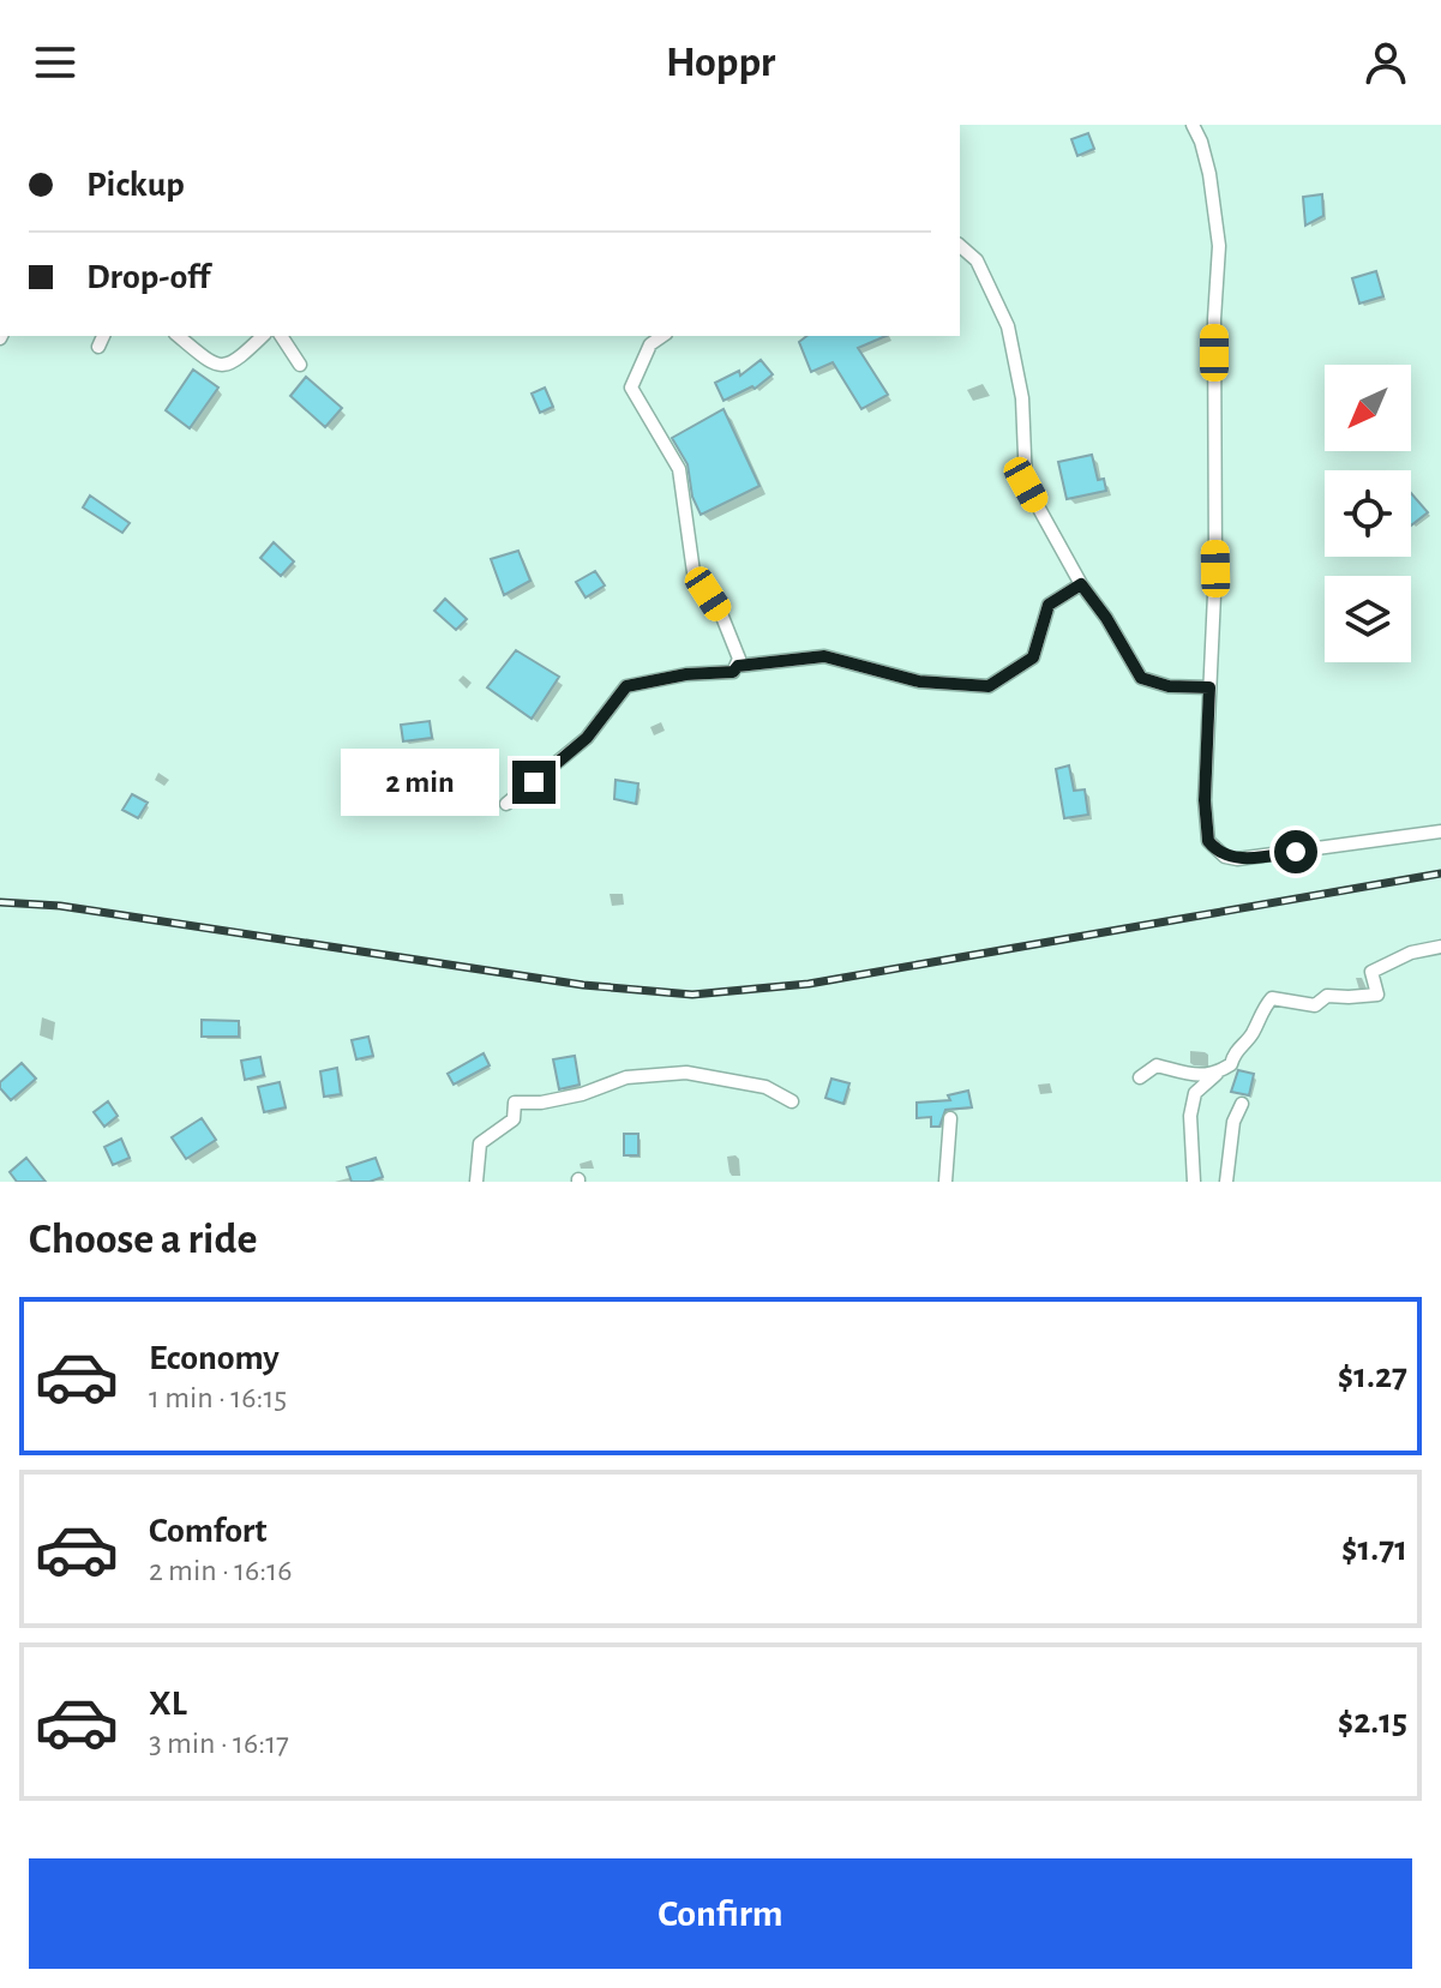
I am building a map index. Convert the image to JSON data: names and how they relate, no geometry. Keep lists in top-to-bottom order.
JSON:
{
  "north": "bottom left",
  "page": {
    "header": "Hoppr",
    "banner": ["Pickup", "Drop-off"],
    "bubble": "2 min",
    "heading": "Choose a ride",
    "list": [
      {
        "name": "Economy",
        "note": "1 min · 16:15",
        "value": "$1.27"
      },
      {
        "name": "Comfort",
        "note": "2 min · 16:16",
        "value": "$1.71"
      },
      {
        "name": "XL",
        "note": "3 min · 16:17",
        "value": "$2.15"
      }
    ],
    "buttons": "Confirm"
  }
}
